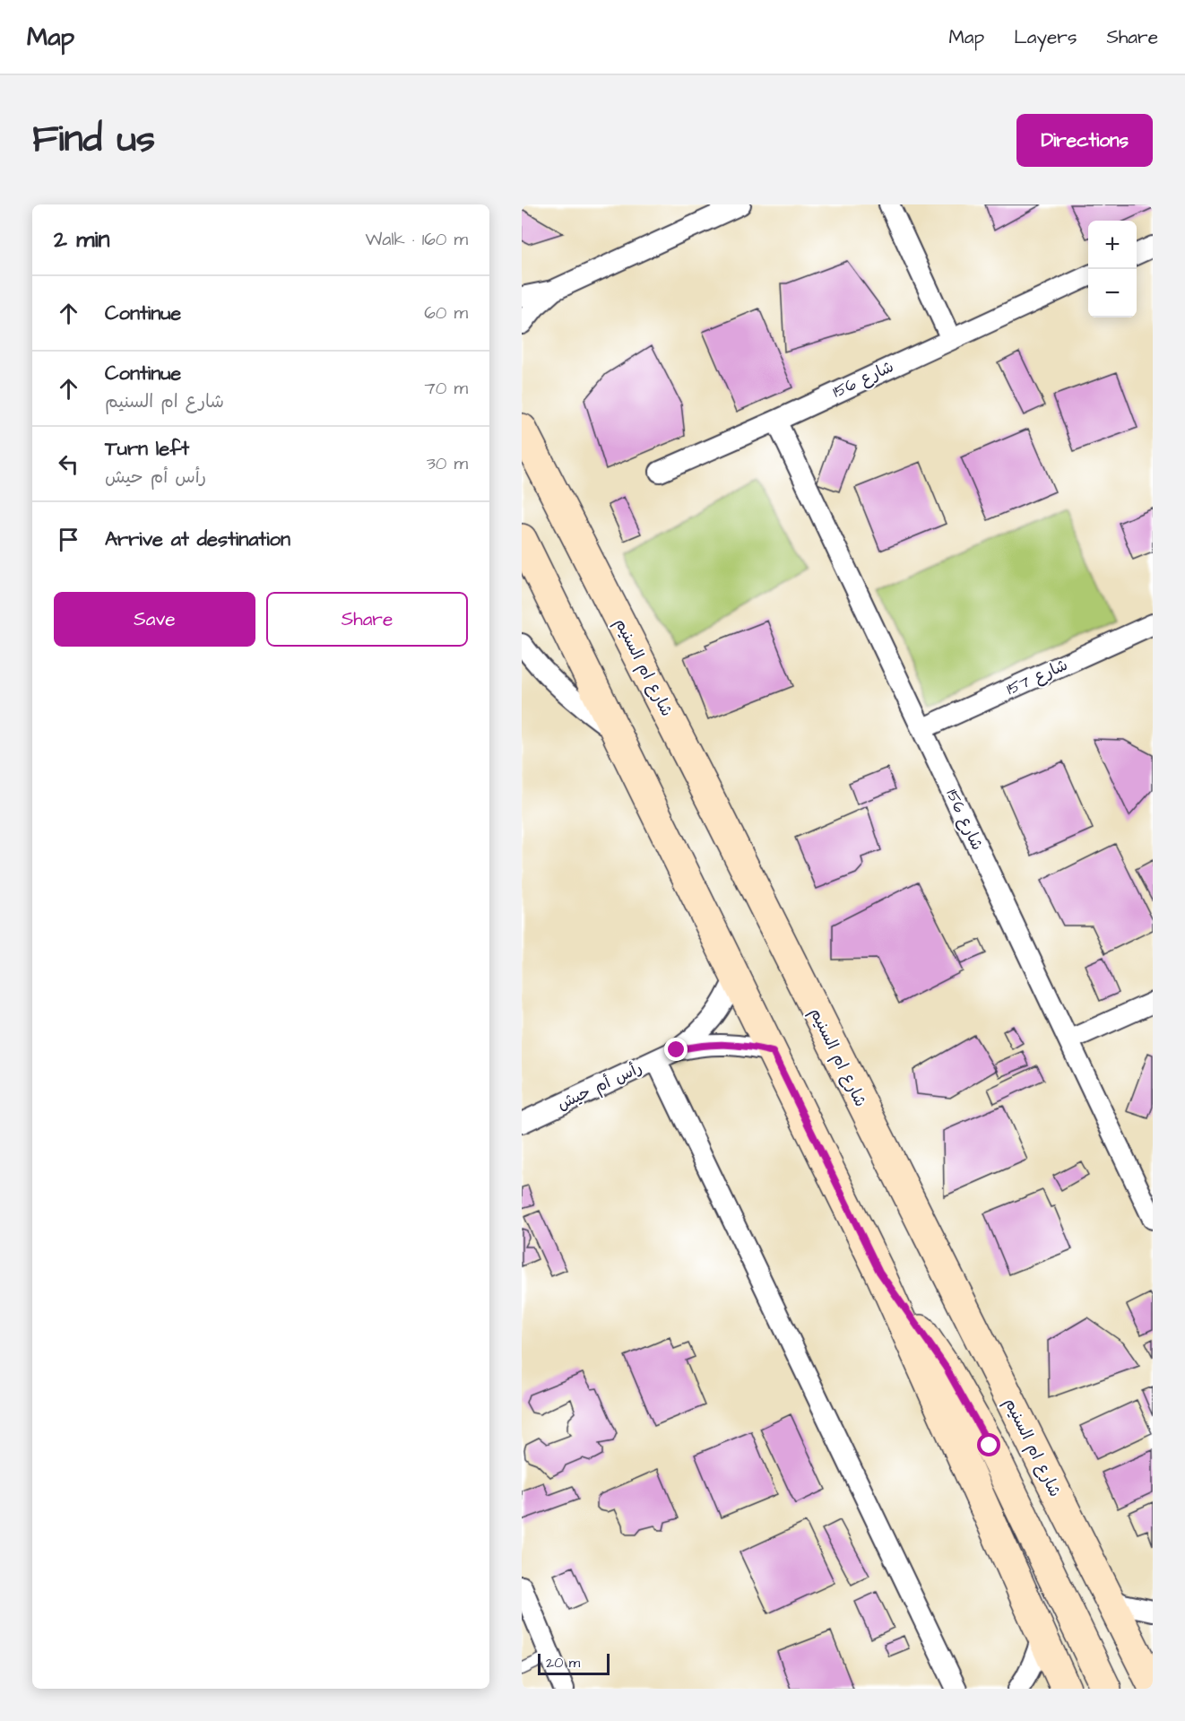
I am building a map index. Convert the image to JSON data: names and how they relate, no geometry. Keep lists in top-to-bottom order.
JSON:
{
  "streets": {
    "main road": ["شارع ام السنيم"],
    "street": ["شارع 156", "شارع 157", "رأس أم حيش"]
  },
  "crossings": [
    ["شارع 156", "شارع 157"]
  ],
  "scale_bar": "20 m",
  "page": {
    "header": "Map",
    "nav": ["Map", "Layers", "Share"],
    "title": "Find us",
    "buttons": [
      "Directions",
      ["Save", "Share"]
    ],
    "heading": ["2 min", "Walk · 160 m"],
    "map_buttons": ["+", "−"],
    "list": [
      ["Continue", "60 m"],
      ["Continue", "شارع ام السنيم", "70 m"],
      ["Turn left", "رأس أم حيش", "30 m"],
      "Arrive at destination"
    ],
    "scale": "20 m"
  }
}
